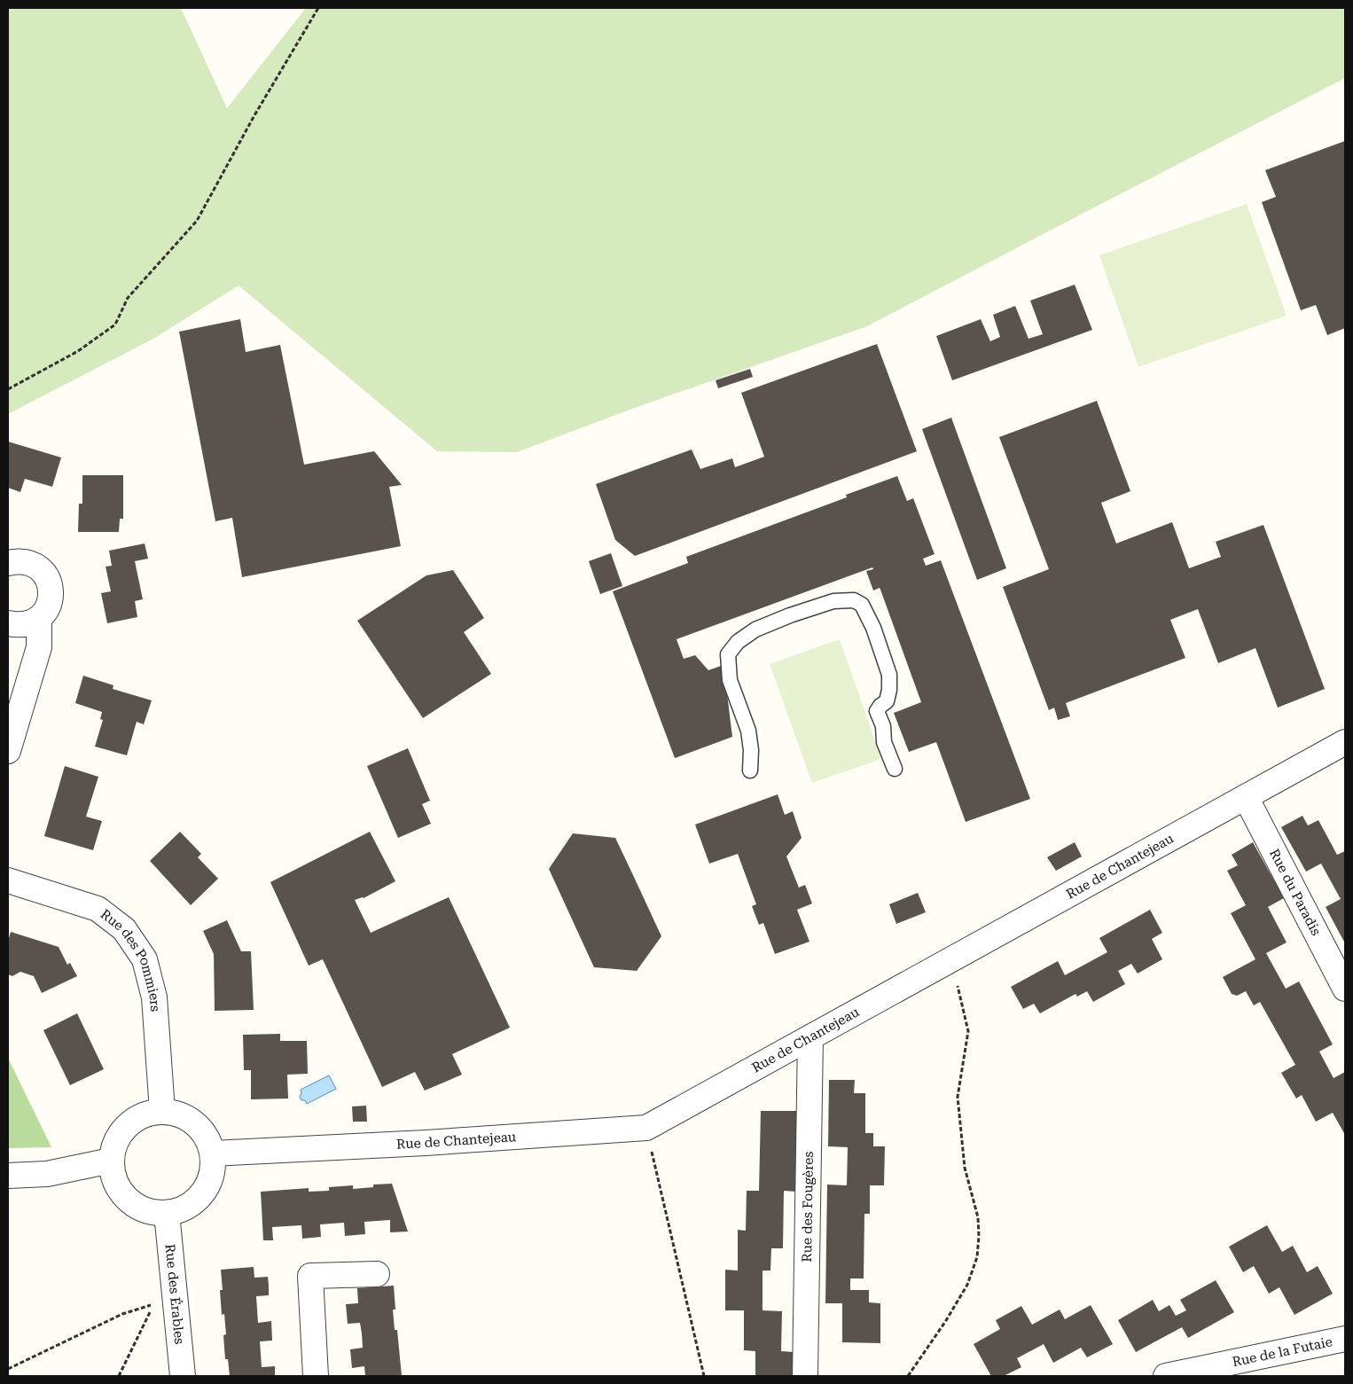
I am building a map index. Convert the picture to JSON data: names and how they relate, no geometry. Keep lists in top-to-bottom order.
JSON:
{
  "streets": {
    "street": [
      "Rue de Chantejeau",
      "Rue du Paradis",
      "Rue des Pommiers",
      "Rue des Fougères",
      "Rue des Érables",
      "Rue de la Futaie"
    ]
  },
  "crossings": [
    ["Rue de Chantejeau", "Rue du Paradis"],
    ["Rue de Chantejeau", "Rue des Pommiers"],
    ["Rue de Chantejeau", "Rue des Fougères"],
    ["Rue de Chantejeau", "Rue des Érables"],
    ["Rue des Pommiers", "Rue des Érables"]
  ]
}
